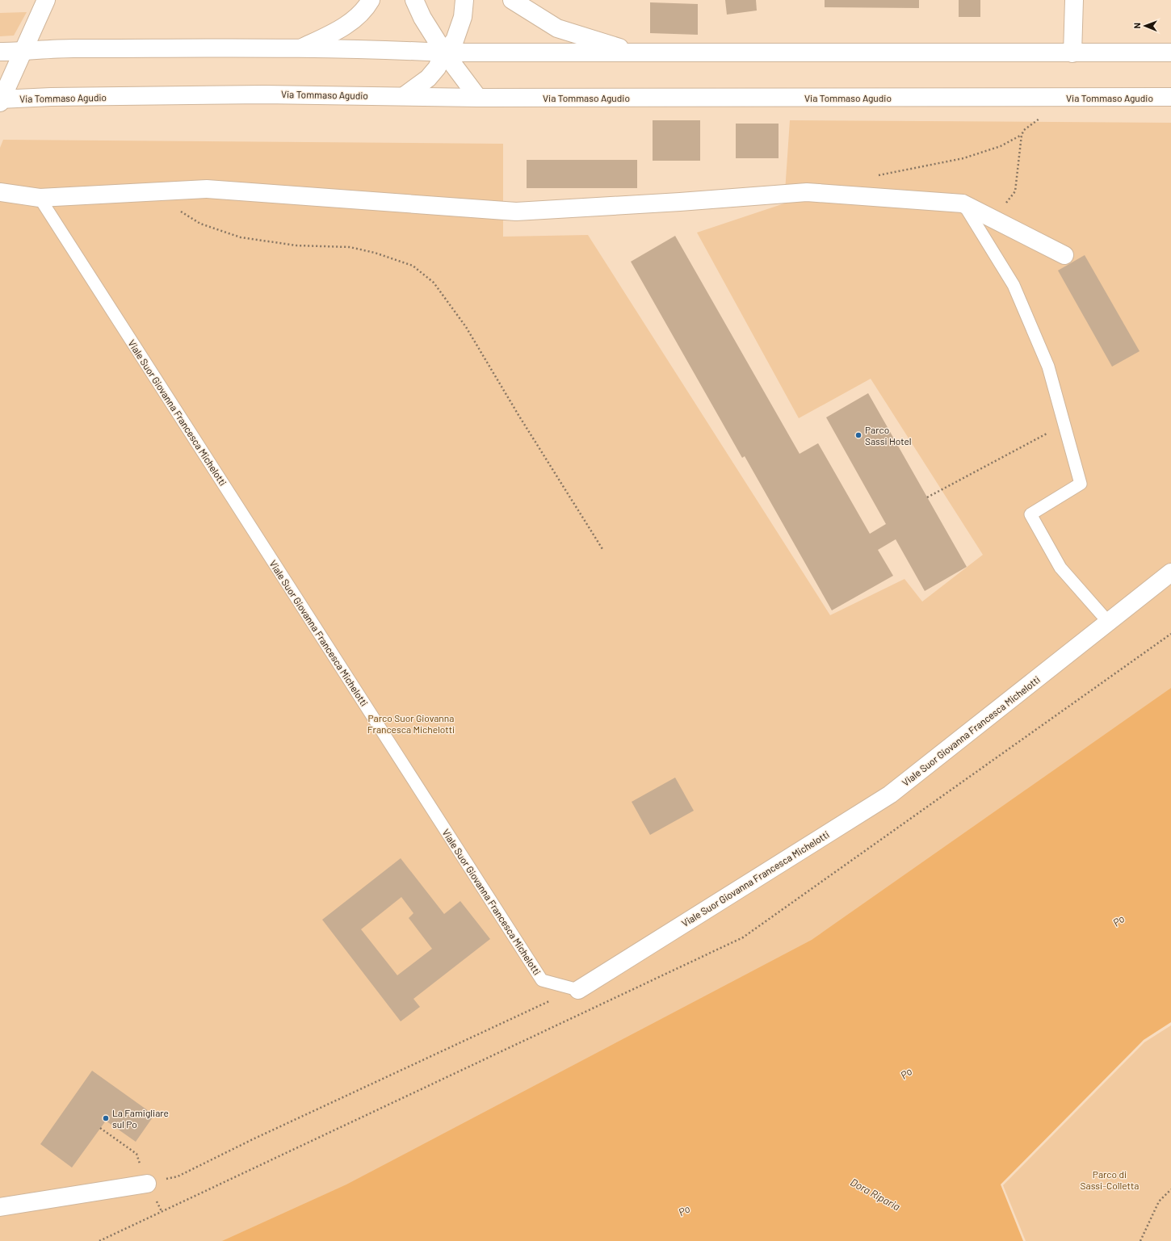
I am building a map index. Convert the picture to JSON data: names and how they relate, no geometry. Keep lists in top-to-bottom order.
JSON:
{
  "streets": {
    "main road": ["Via Tommaso Agudio", "Viale Suor Giovanna Francesca Michelotti"]
  },
  "water": ["Po", "Dora Riparia"],
  "parks": ["Parco Suor Giovanna Francesca Michelotti", "Parco di Sassi-Colletta"],
  "places": ["Parco Sassi Hotel", "La Famigliare sul Po"],
  "north": "left"
}
